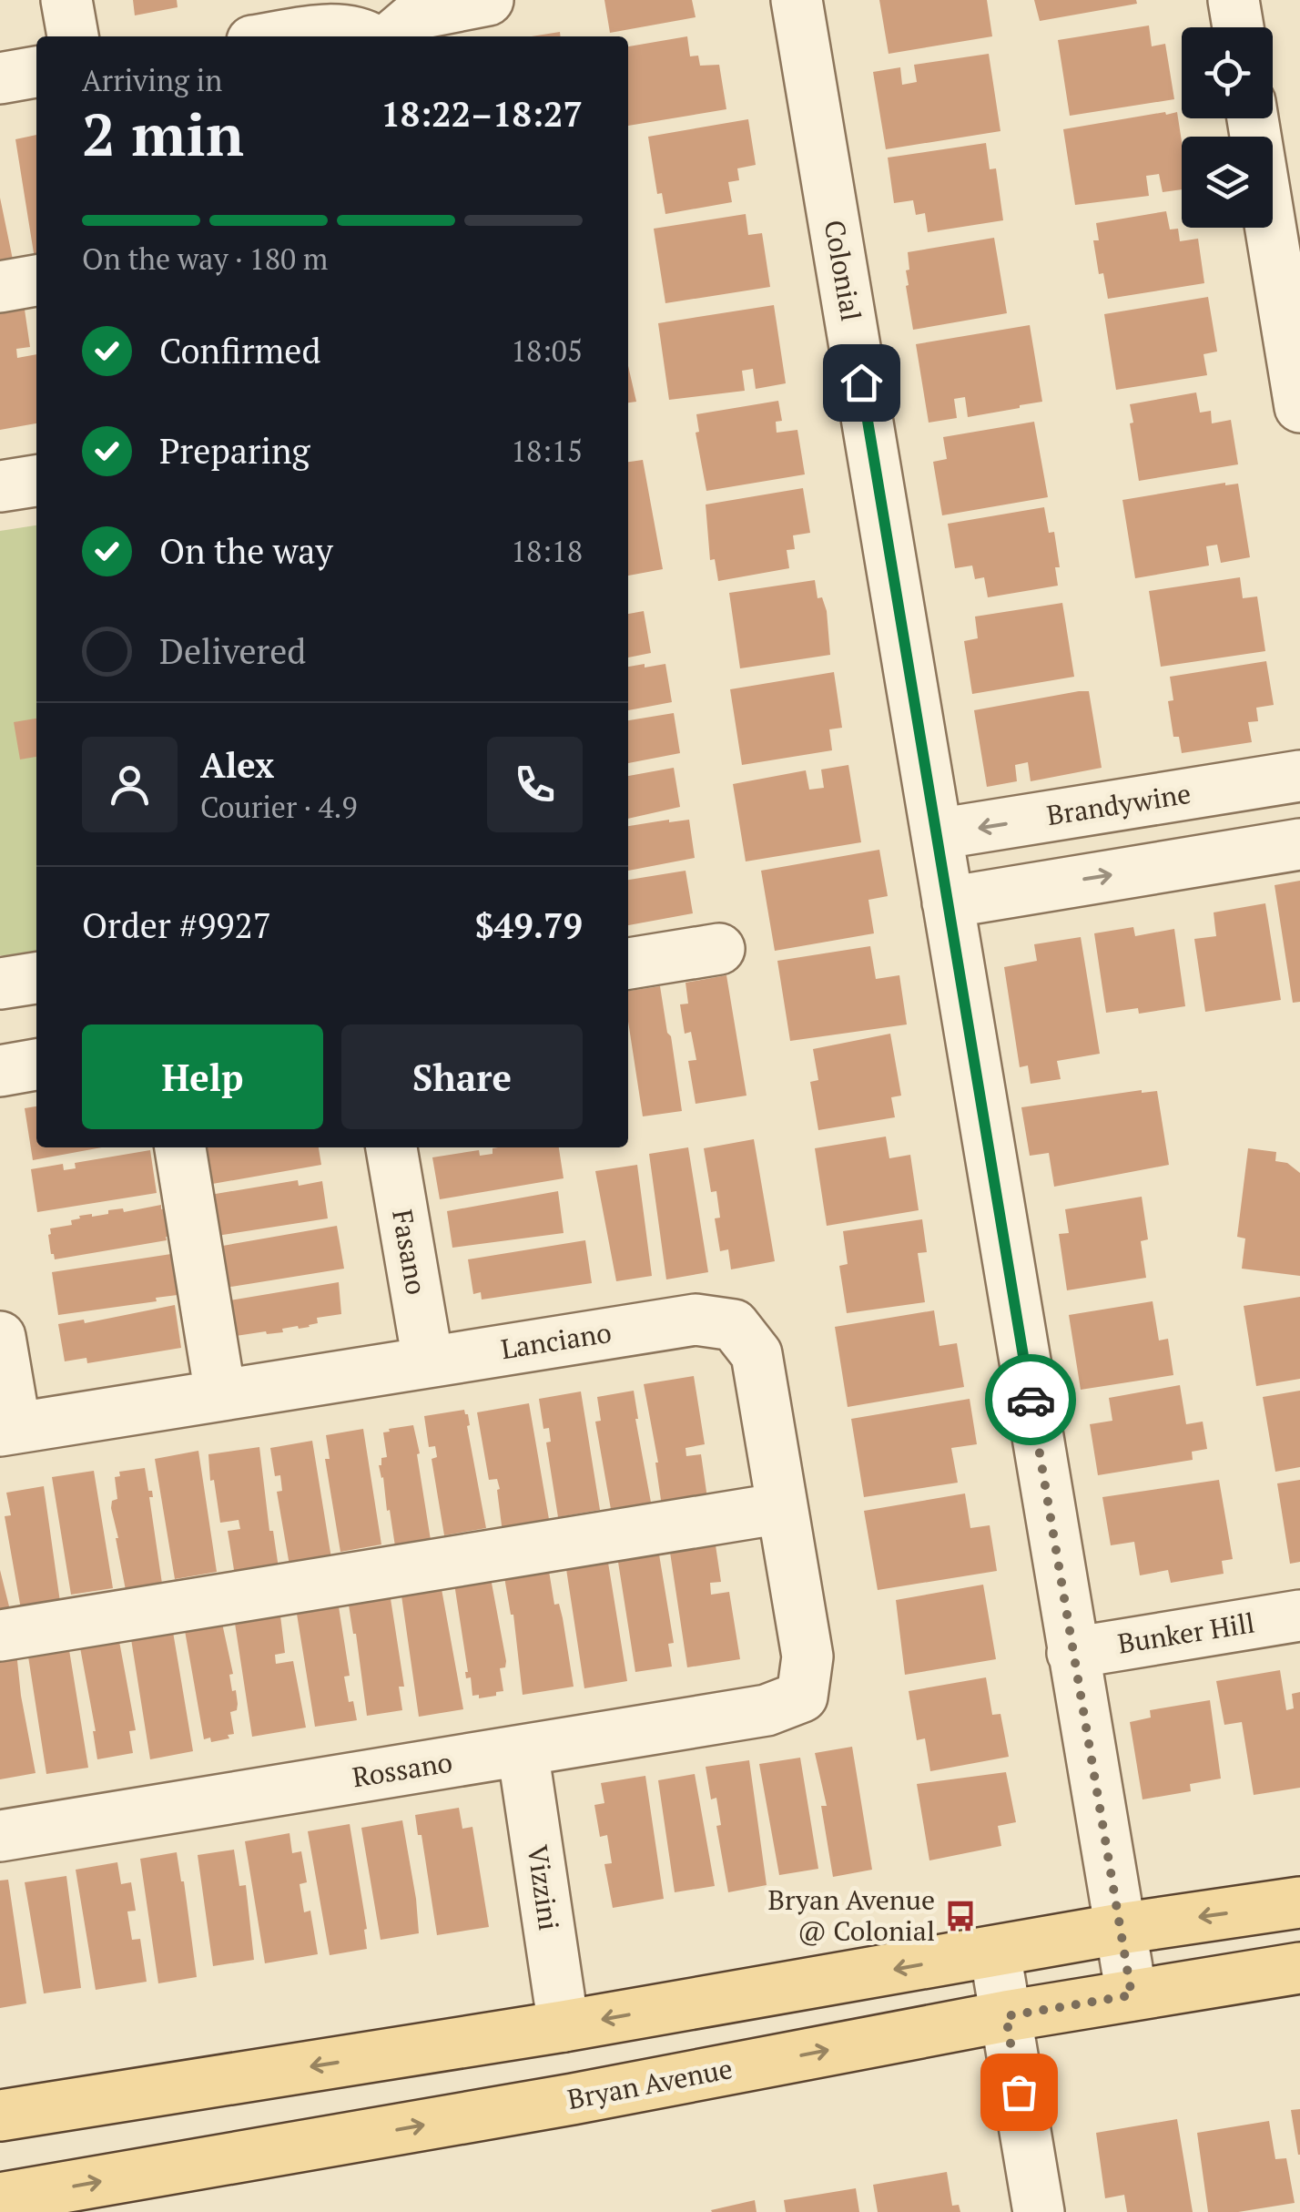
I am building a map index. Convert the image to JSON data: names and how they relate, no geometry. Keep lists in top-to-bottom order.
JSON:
{
  "streets": {
    "main road": ["Bryan Avenue"],
    "street": [
      "Colonial",
      "Brandywine",
      "Fasano",
      "Lanciano",
      "Bunker Hill",
      "Rossano",
      "Vizzini"
    ]
  },
  "crossings": [
    ["Colonial", "Brandywine"],
    ["Colonial", "Bunker Hill"],
    ["Colonial", "Bryan Avenue"],
    ["Fasano", "Lanciano"],
    ["Lanciano", "Rossano"],
    ["Rossano", "Vizzini"]
  ],
  "places": {
    "bus stop": ["Bryan Avenue @ Colonial"]
  },
  "page": {
    "heading": ["2 min", "Arriving in", "18:22–18:27"],
    "panel": [
      "Alex",
      "Courier · 4.9",
      "Order #9927",
      "$49.79"
    ],
    "bar": "On the way · 180 m",
    "list": [
      ["Confirmed", "18:05"],
      ["Preparing", "18:15"],
      ["On the way", "18:18"],
      "Delivered"
    ],
    "buttons": ["Help", "Share"]
  }
}
